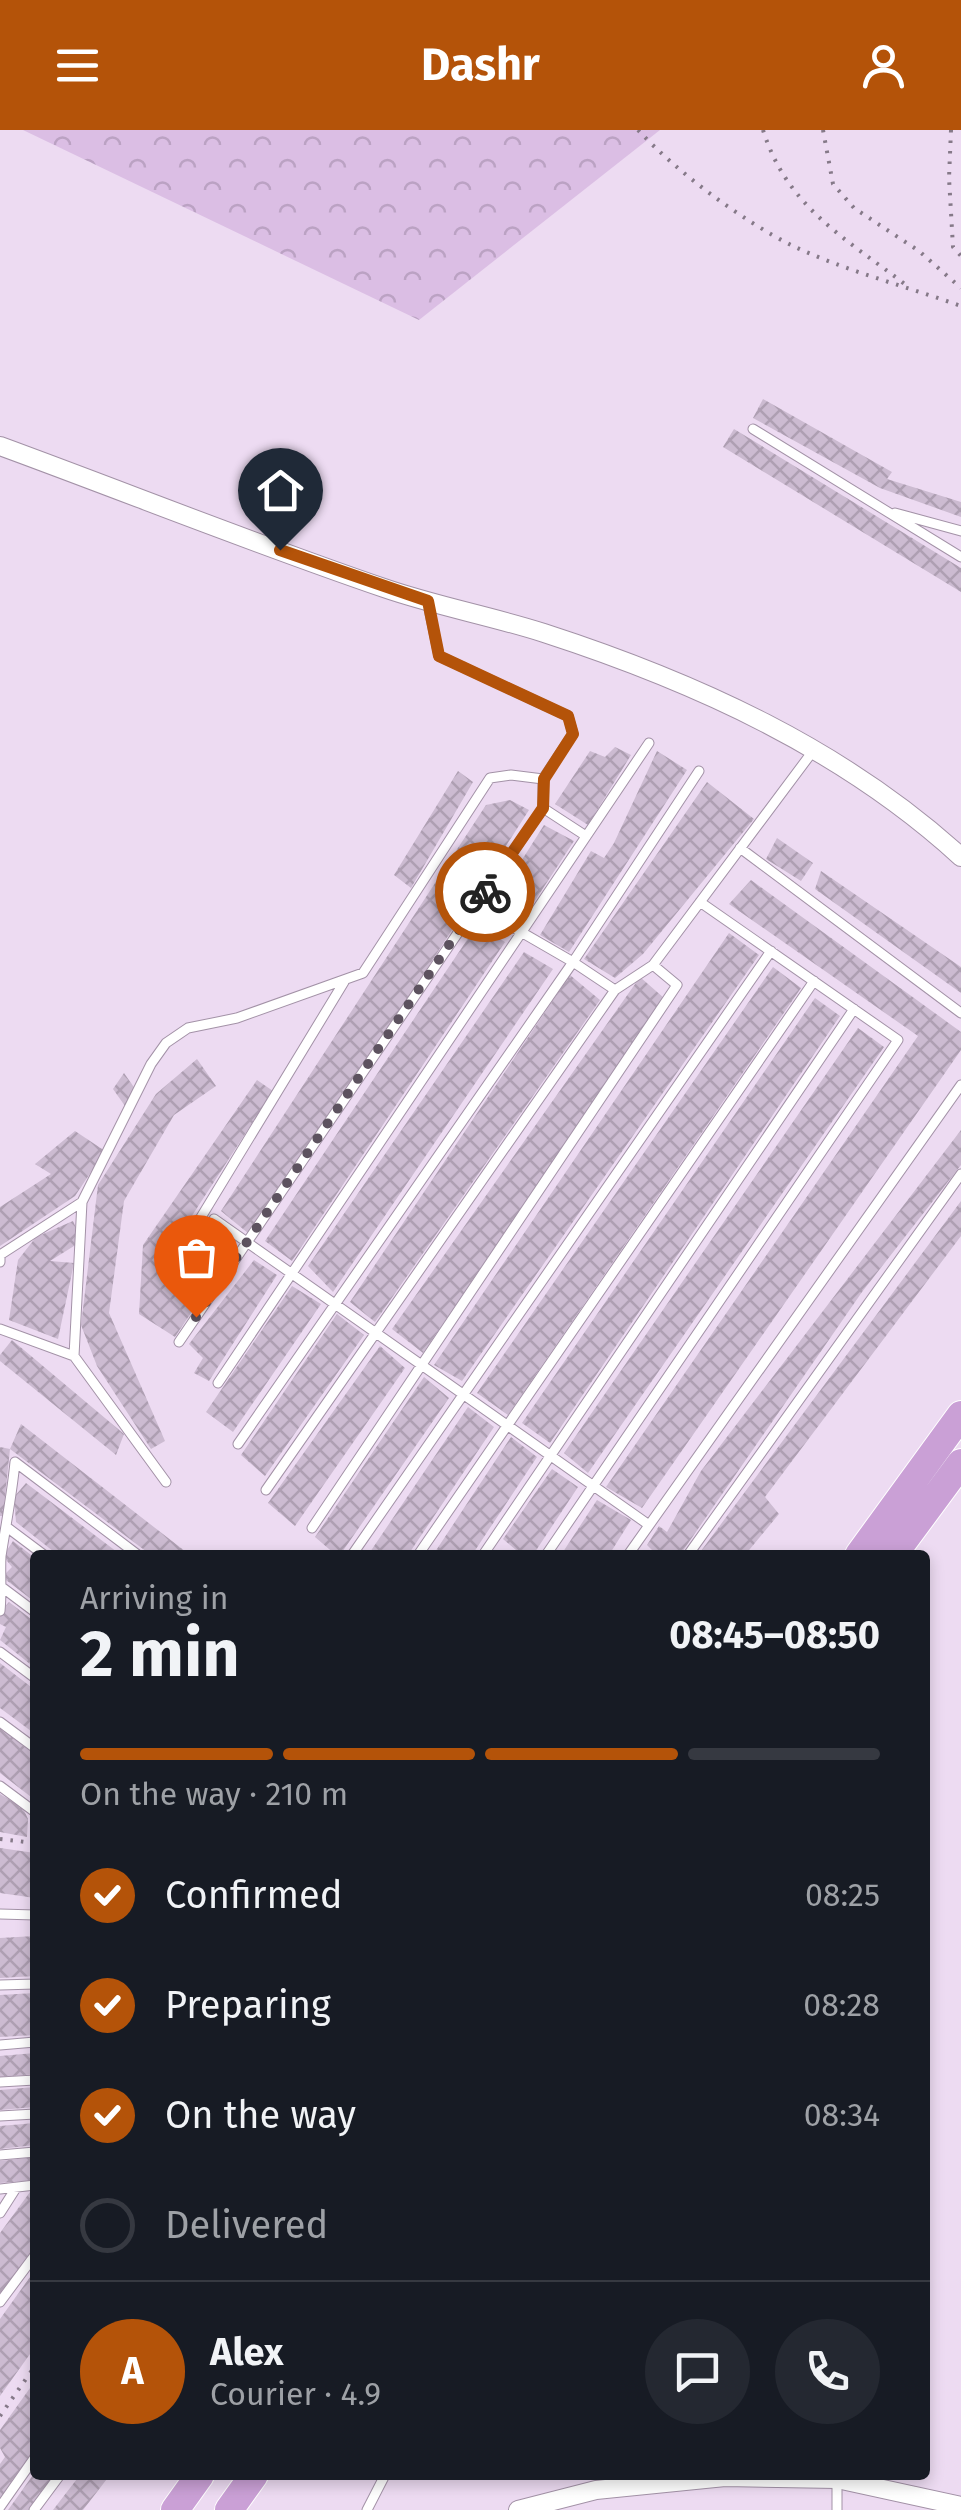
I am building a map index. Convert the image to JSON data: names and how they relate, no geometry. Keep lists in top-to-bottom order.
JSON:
{
  "page": {
    "header": "Dashr",
    "heading": ["2 min", "Arriving in", "08:45–08:50"],
    "panel": ["Alex", "Courier · 4.9"],
    "bar": "On the way · 210 m",
    "list": [
      ["Confirmed", "08:25"],
      ["Preparing", "08:28"],
      ["On the way", "08:34"],
      "Delivered"
    ],
    "round": "A"
  }
}
